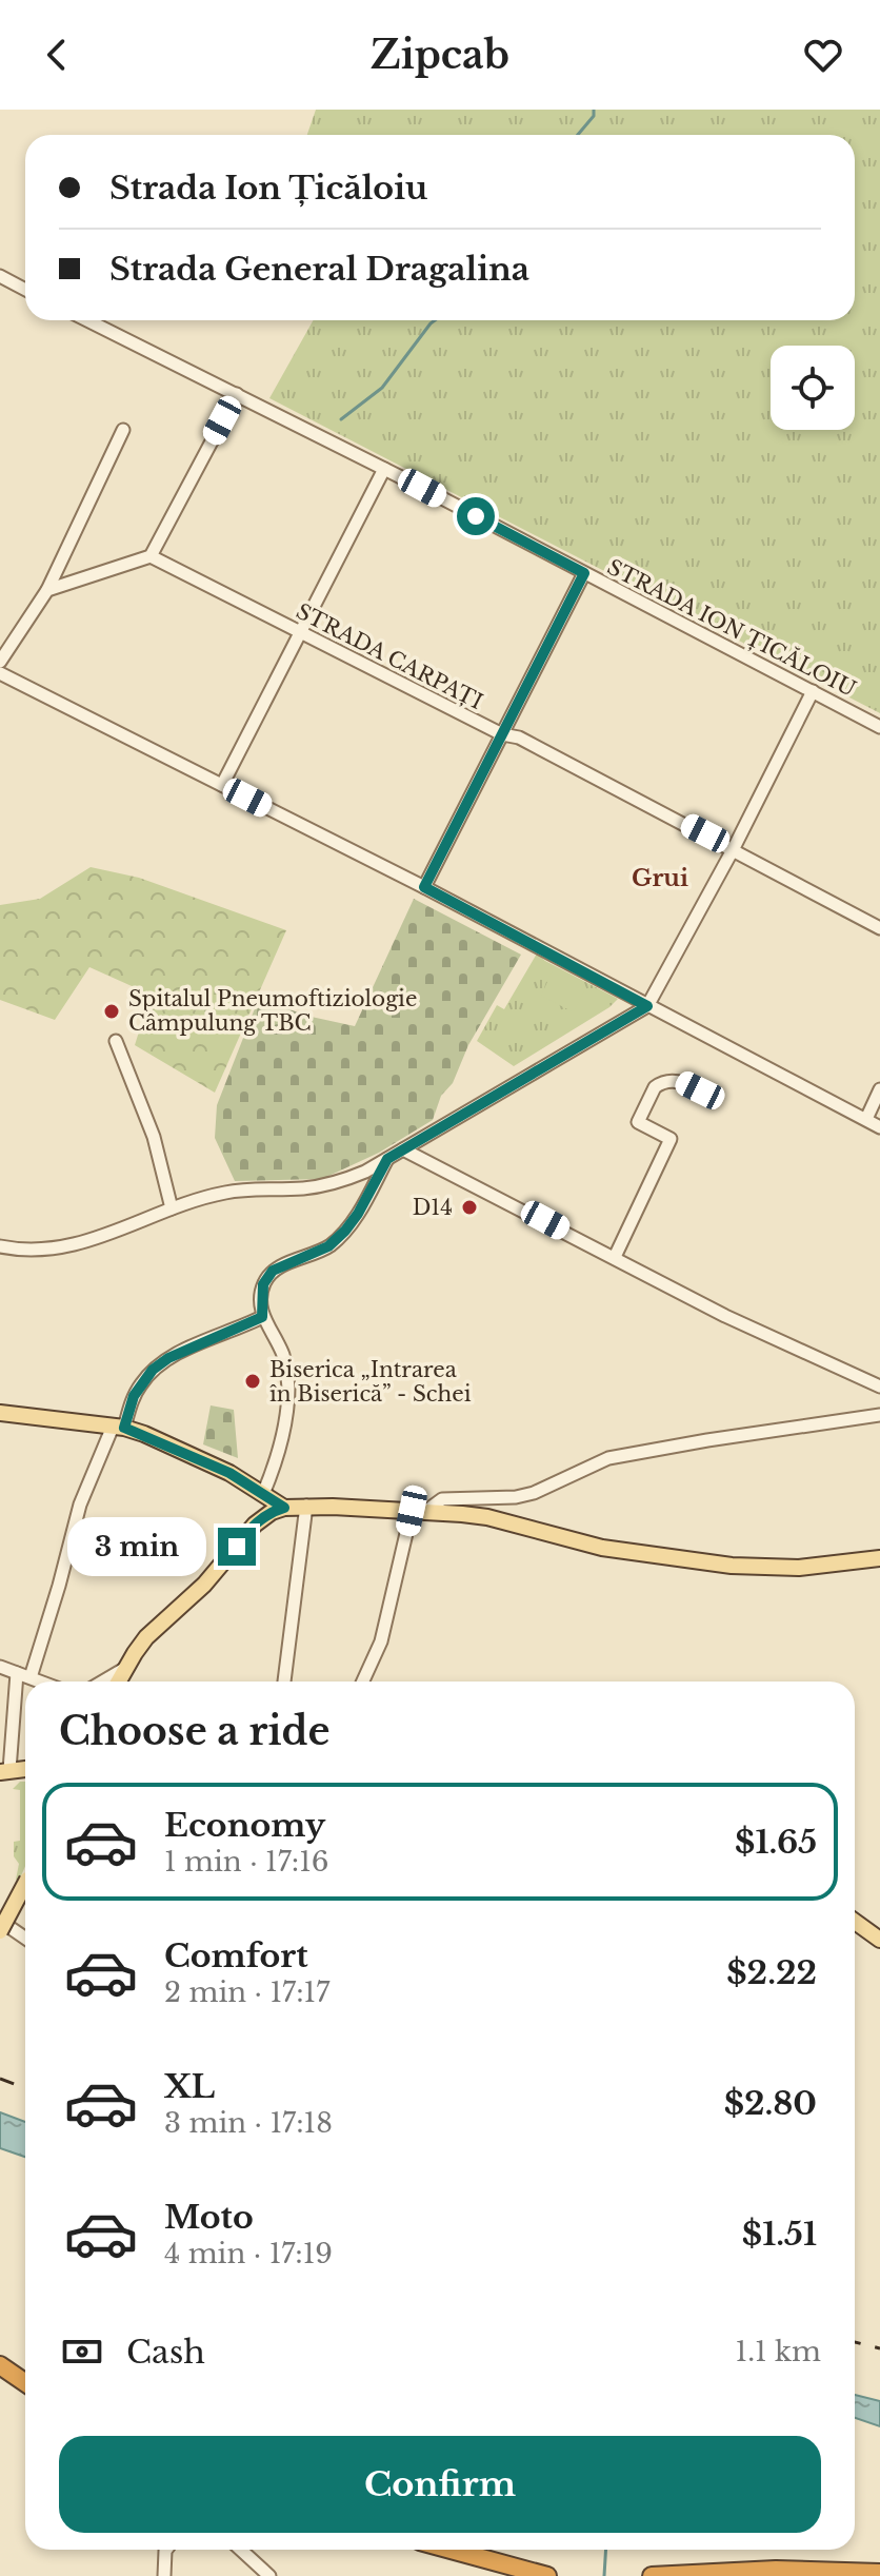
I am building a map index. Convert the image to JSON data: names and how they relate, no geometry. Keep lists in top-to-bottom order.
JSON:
{
  "streets": {
    "street": ["STRADA ION ȚICĂLOIU", "STRADA CARPAȚI"]
  },
  "districts": ["Grui"],
  "places": ["Spitalul Pneumoftiziologie Câmpulung TBC", "D14", "Biserica „Intrarea în Biserică” - Schei"],
  "page": {
    "header": "Zipcab",
    "banner": ["Strada Ion Țicăloiu", "Strada General Dragalina"],
    "bubble": "3 min",
    "heading": "Choose a ride",
    "list": [
      {
        "name": "Economy",
        "note": "1 min · 17:16",
        "value": "$1.65"
      },
      {
        "name": "Comfort",
        "note": "2 min · 17:17",
        "value": "$2.22"
      },
      {
        "name": "XL",
        "note": "3 min · 17:18",
        "value": "$2.80"
      },
      {
        "name": "Moto",
        "note": "4 min · 17:19",
        "value": "$1.51"
      }
    ],
    "pay": ["Cash", "1.1 km"],
    "buttons": "Confirm"
  }
}
